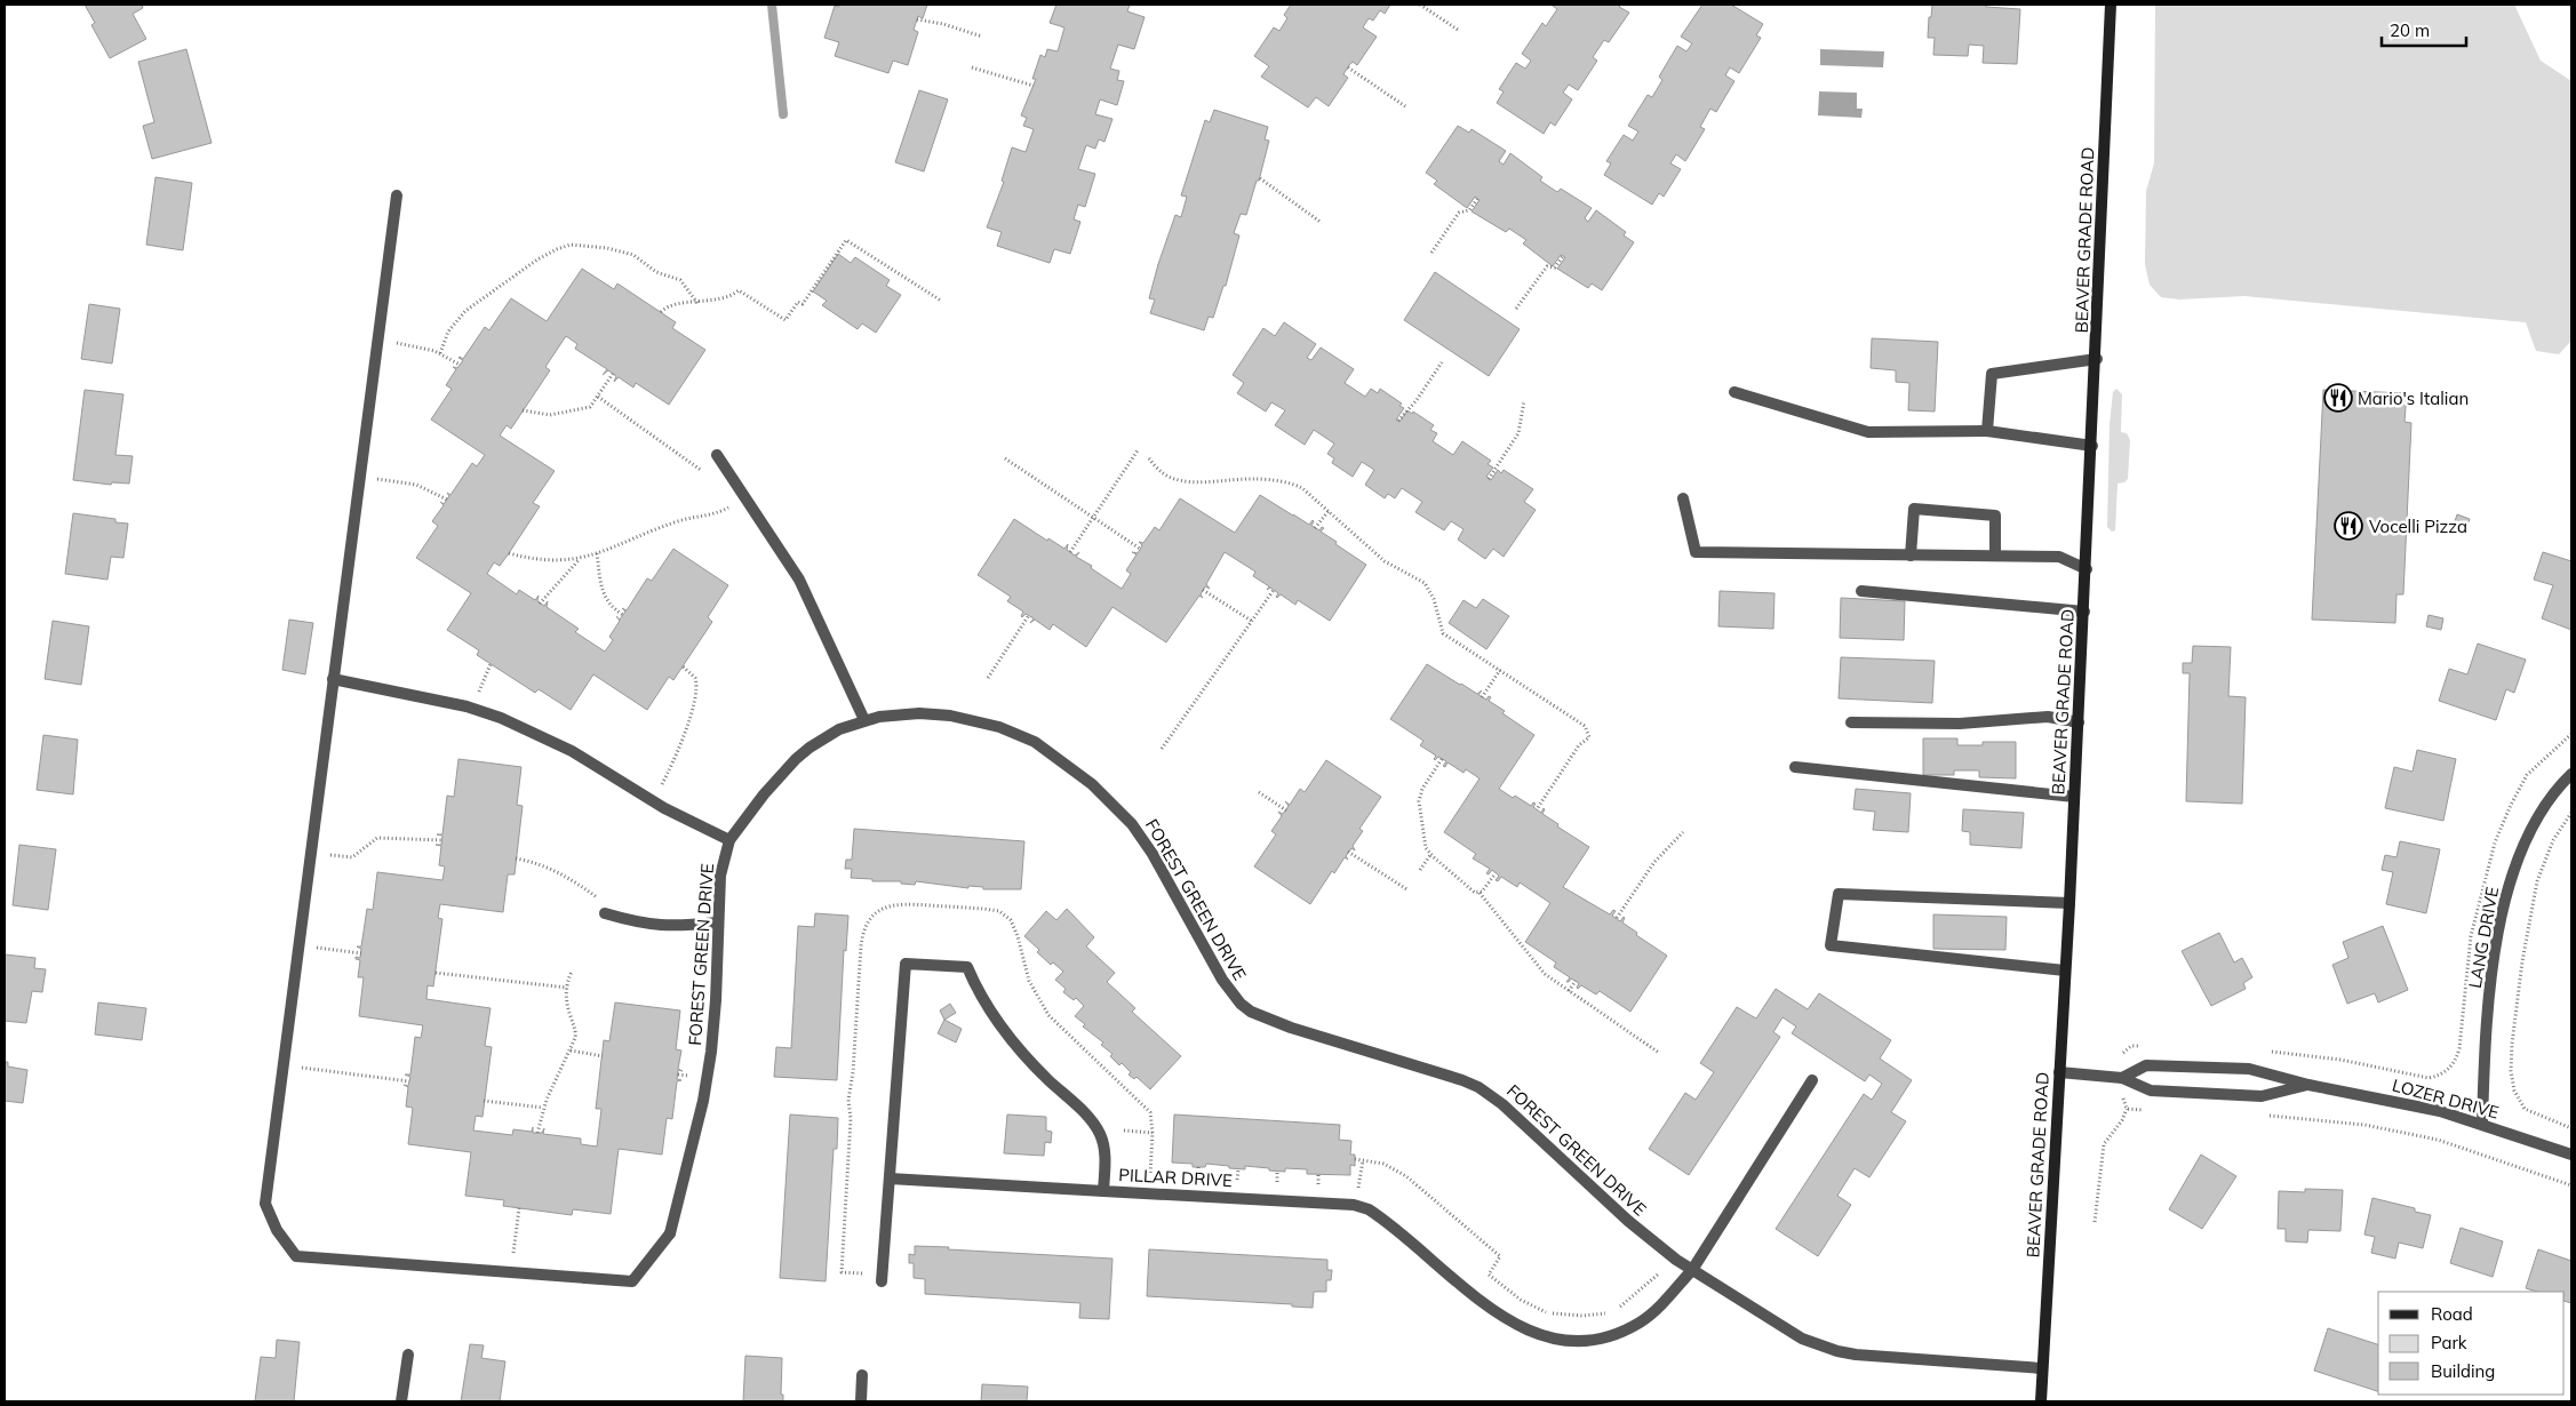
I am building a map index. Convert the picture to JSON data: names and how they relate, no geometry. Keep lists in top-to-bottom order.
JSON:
{
  "streets": {
    "main road": ["BEAVER GRADE ROAD"],
    "street": [
      "FOREST GREEN DRIVE",
      "LANG DRIVE",
      "LOZER DRIVE",
      "PILLAR DRIVE"
    ]
  },
  "crossings": [
    ["BEAVER GRADE ROAD", "FOREST GREEN DRIVE"],
    ["BEAVER GRADE ROAD", "LOZER DRIVE"],
    ["FOREST GREEN DRIVE", "PILLAR DRIVE"],
    ["LANG DRIVE", "LOZER DRIVE"]
  ],
  "places": {
    "restaurant": ["Mario's Italian", "Vocelli Pizza"]
  },
  "legend": ["Road", "Park", "Building"],
  "scale_bar": "20 m"
}
